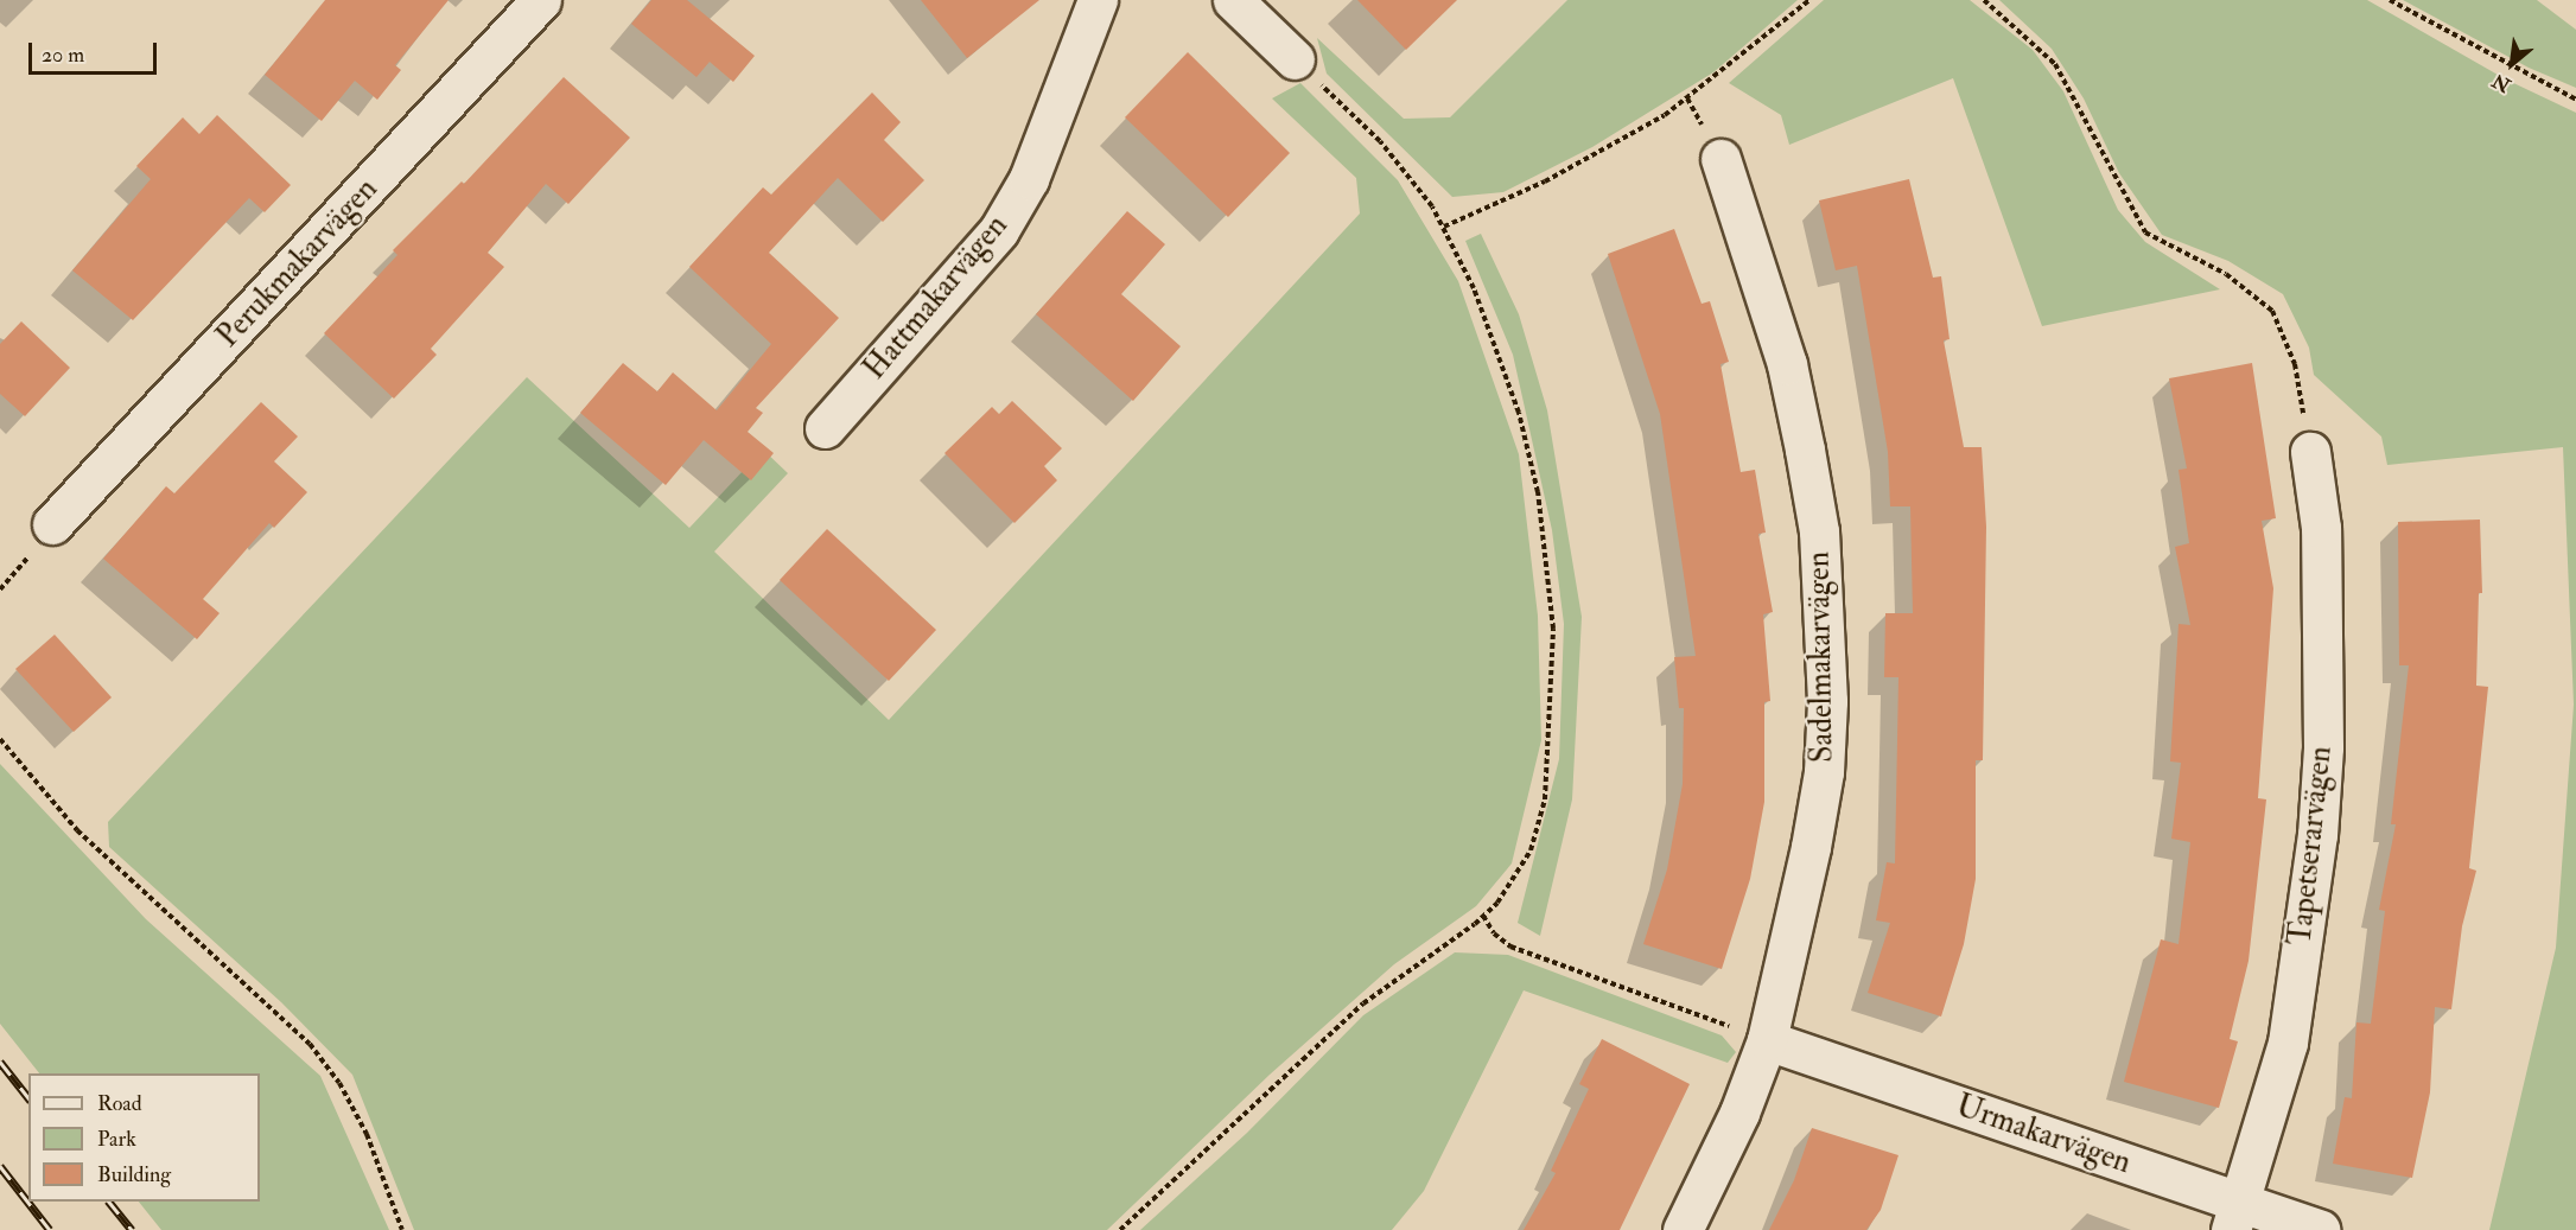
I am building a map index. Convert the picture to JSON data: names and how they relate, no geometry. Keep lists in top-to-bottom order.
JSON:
{
  "streets": {
    "street": [
      "Perukmakarvägen",
      "Hattmakarvägen",
      "Sadelmakarvägen",
      "Tapetserarvägen",
      "Urmakarvägen"
    ]
  },
  "crossings": [
    ["Sadelmakarvägen", "Urmakarvägen"],
    ["Tapetserarvägen", "Urmakarvägen"]
  ],
  "legend": ["Road", "Park", "Building"],
  "scale_bar": "20 m",
  "north": "bottom left"
}
